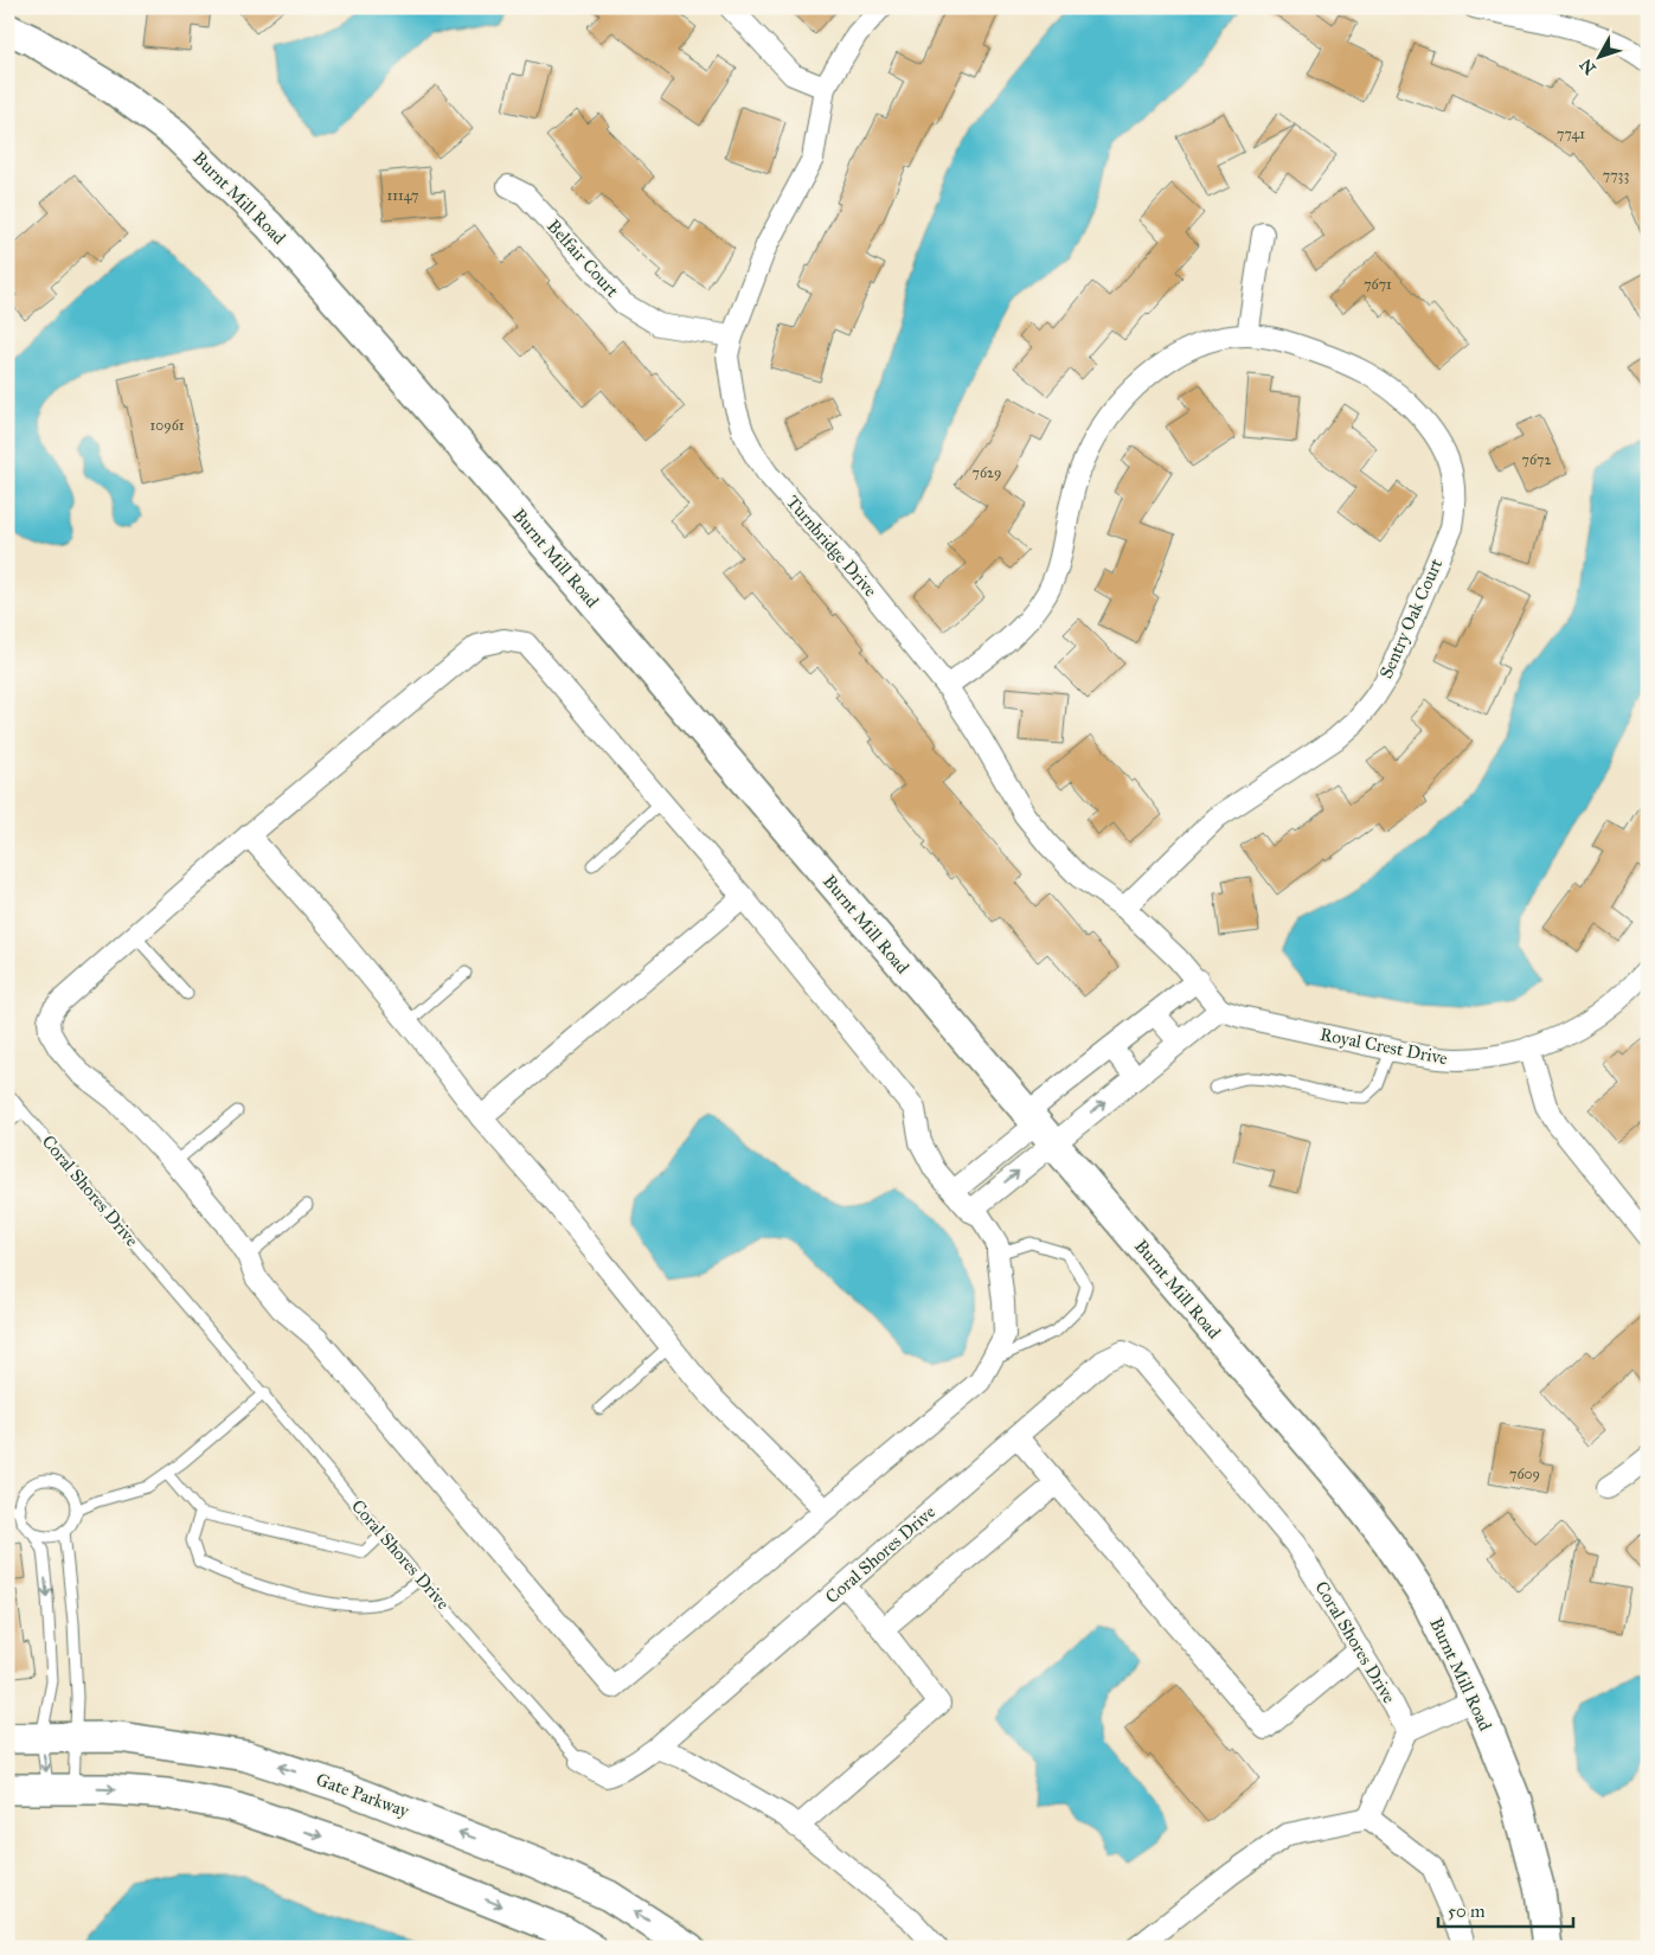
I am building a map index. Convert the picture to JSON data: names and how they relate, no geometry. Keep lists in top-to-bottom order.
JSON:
{
  "streets": {
    "street": [
      "Burnt Mill Road",
      "Belfair Court",
      "Turnbridge Drive",
      "Sentry Oak Court",
      "Royal Crest Drive",
      "Coral Shores Drive",
      "Gate Parkway"
    ]
  },
  "crossings": [
    ["Belfair Court", "Turnbridge Drive"],
    ["Turnbridge Drive", "Sentry Oak Court"],
    ["Turnbridge Drive", "Royal Crest Drive"]
  ],
  "house_numbers": [
    "7741",
    "7733",
    "11147",
    "7671",
    "10961",
    "7672",
    "7629",
    "7609"
  ],
  "scale_bar": "50 m",
  "north": "bottom left"
}
